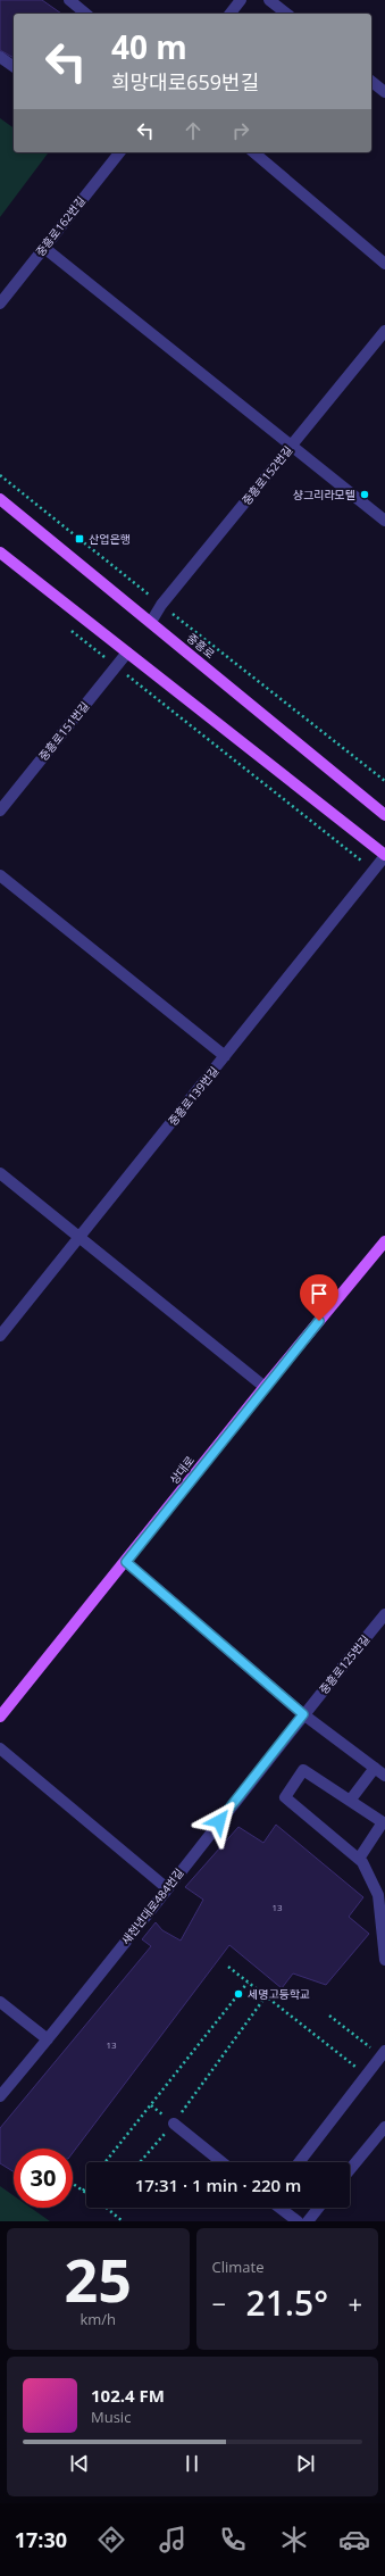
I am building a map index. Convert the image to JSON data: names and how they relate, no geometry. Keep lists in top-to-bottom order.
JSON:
{
  "streets": {
    "main road": ["중흥로", "상대로"],
    "street": [
      "중흥로162번길",
      "중흥로152번길",
      "중흥로151번길",
      "중흥로139번길",
      "중흥로125번길",
      "새천년대로484번길"
    ]
  },
  "crossings": [
    ["중흥로152번길", "중흥로"],
    ["중흥로125번길", "새천년대로484번길"]
  ],
  "places": {
    "other": ["샹그리라모텔", "세명고등학교"],
    "transit": ["산업은행"]
  },
  "house_numbers": ["13", "13"],
  "page": {
    "turn": ["40 m", "희망대로659번길"],
    "limit": "30",
    "trip": "17:31 · 1 min · 220 m",
    "tile": [
      ["25", "km/h"],
      "Climate"
    ],
    "heat": ["−", "21.5°", "+"],
    "song": ["102.4 FM", "Music"],
    "tabs": "17:30"
  }
}
